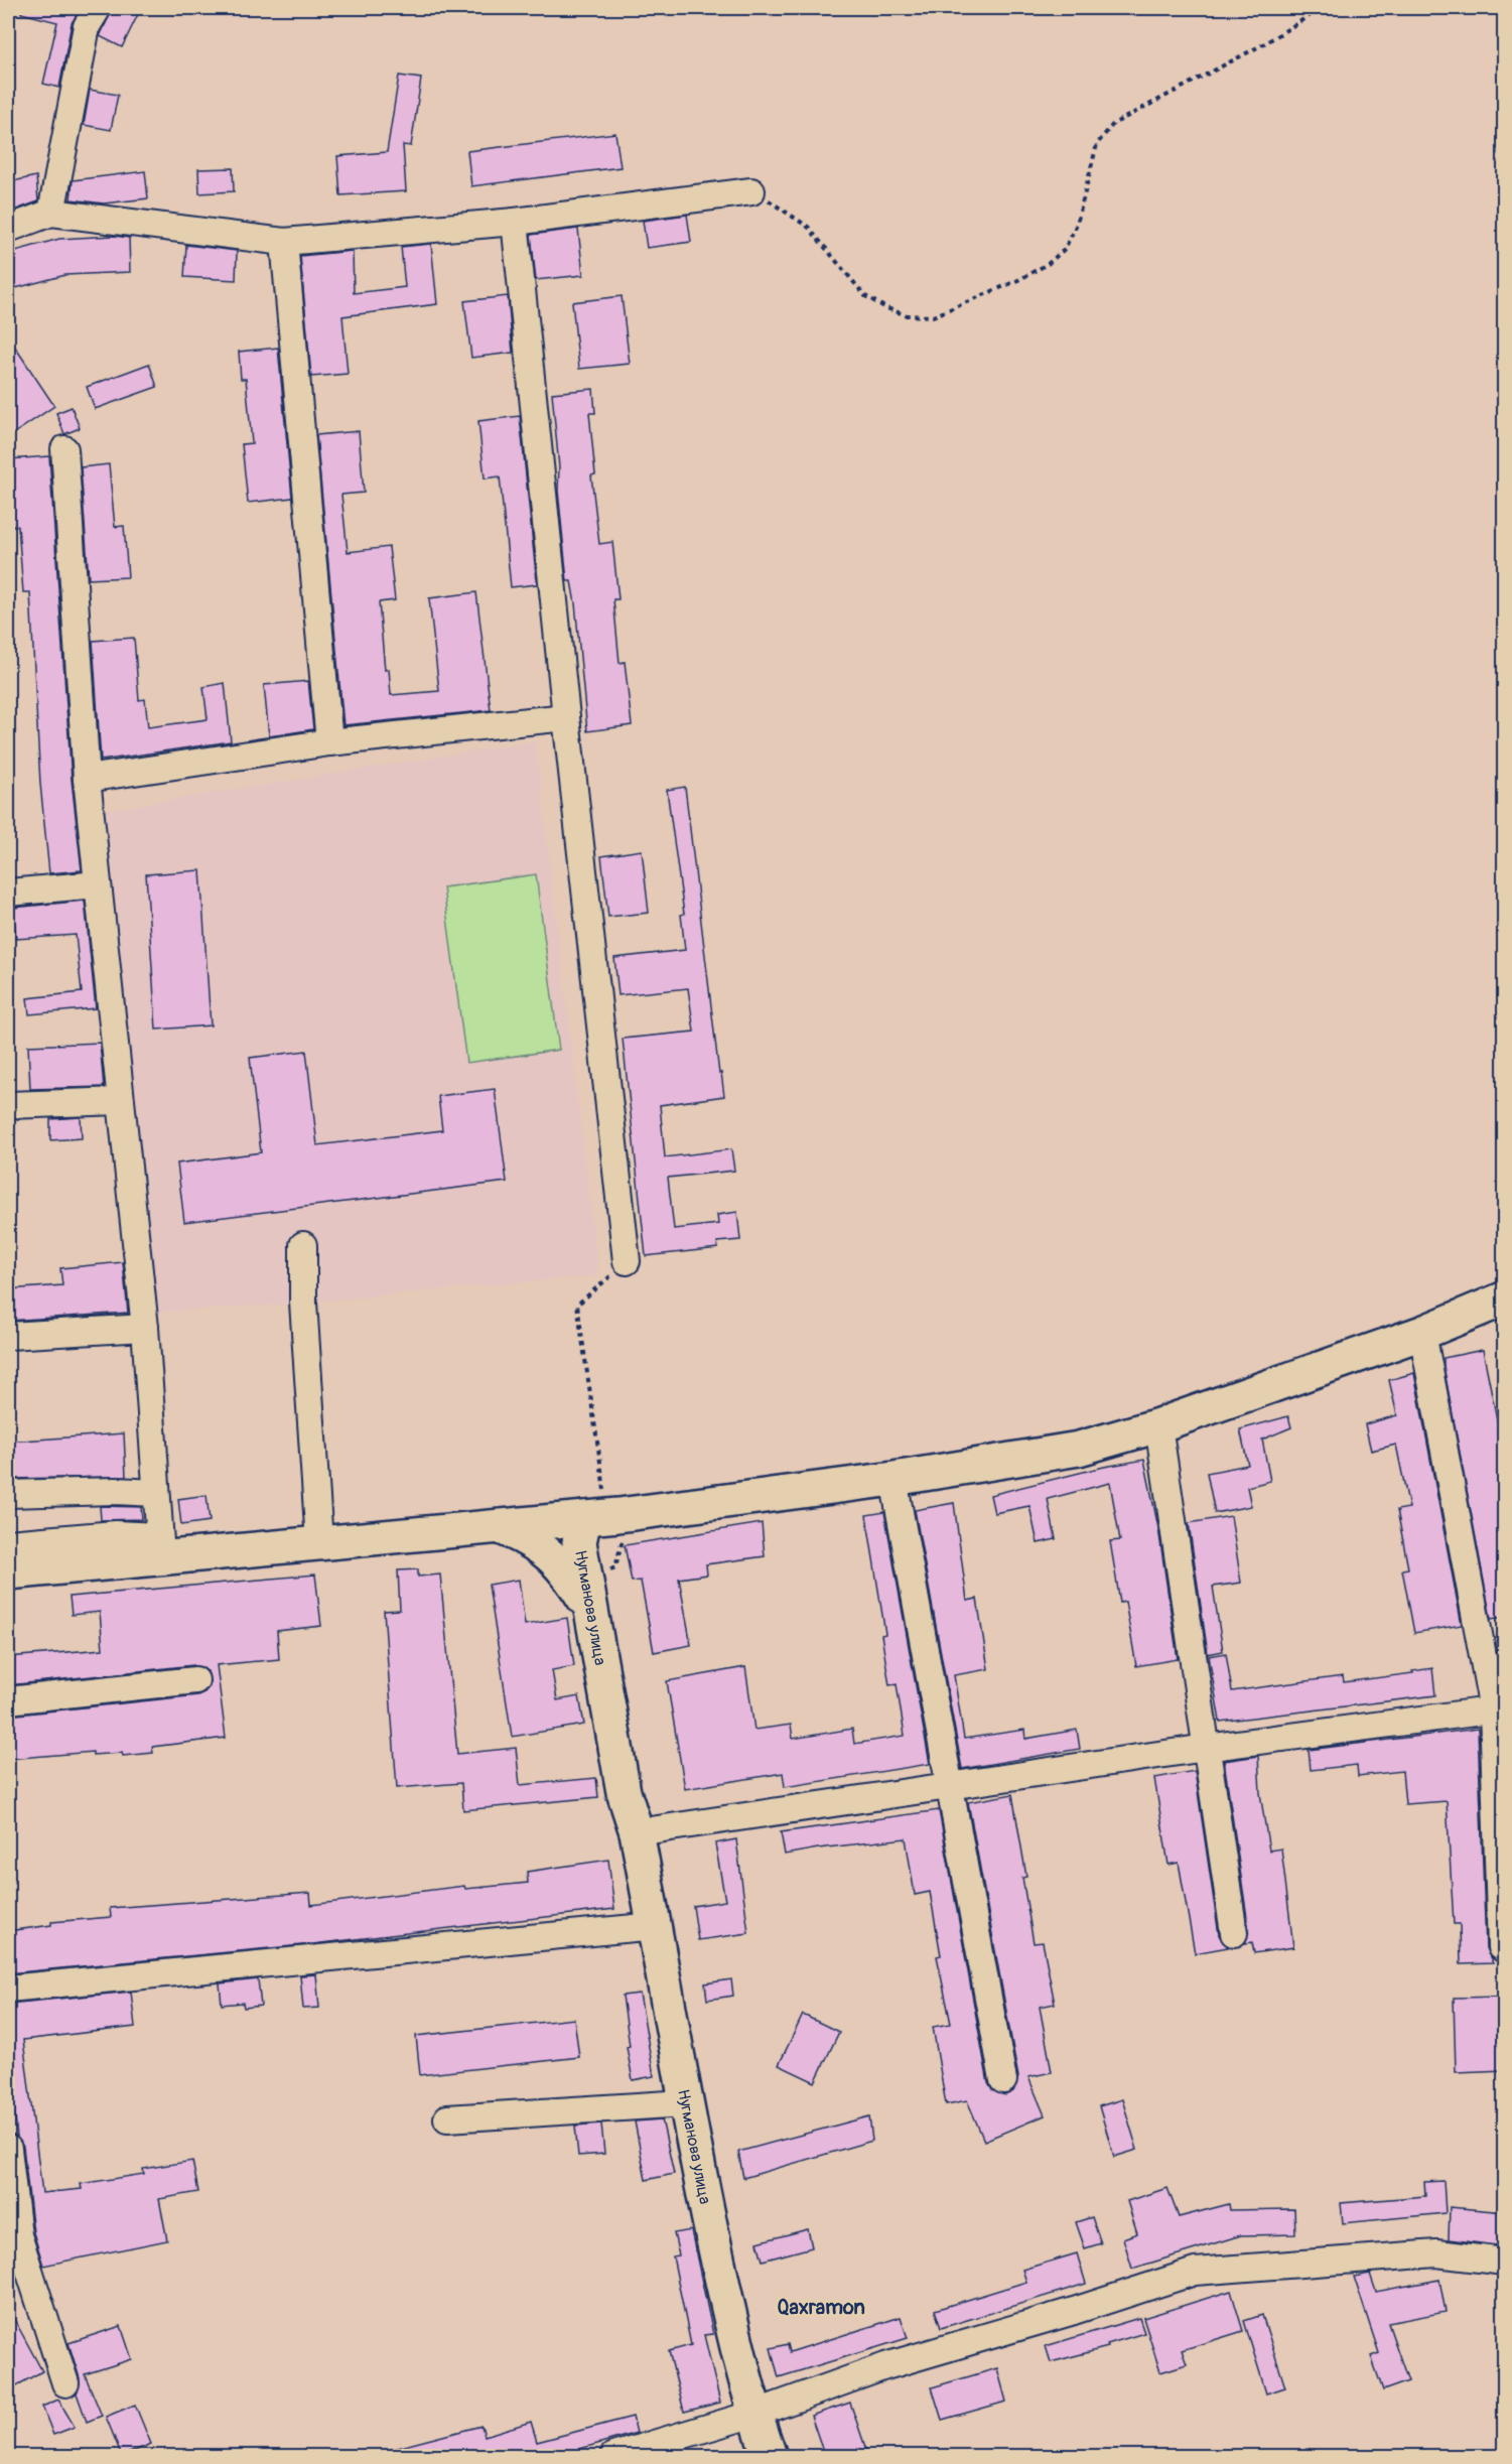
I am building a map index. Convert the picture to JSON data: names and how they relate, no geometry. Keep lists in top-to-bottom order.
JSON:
{
  "streets": {
    "main road": ["Нугманова улица"]
  },
  "districts": ["Qaxramon"]
}
